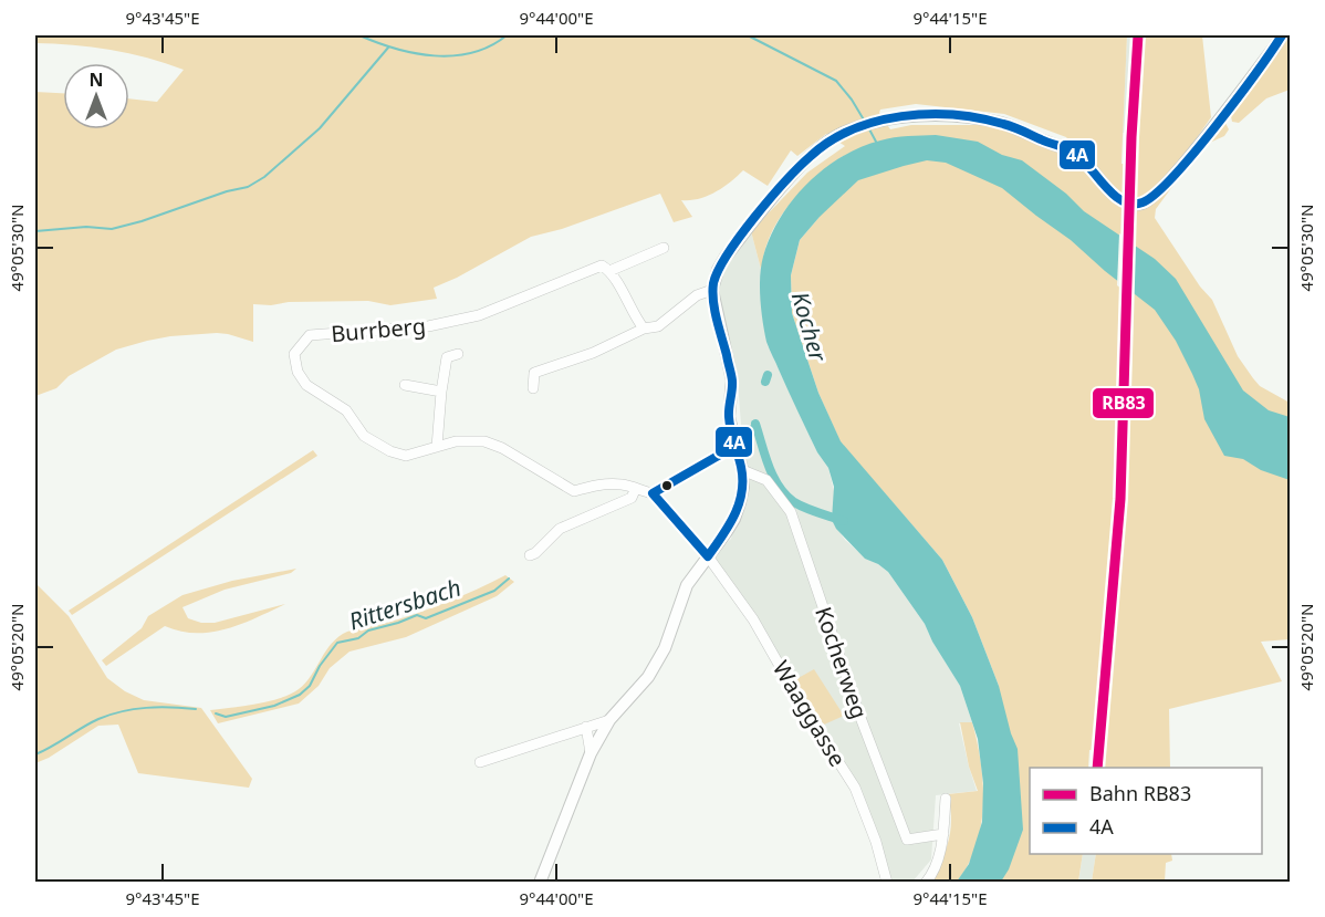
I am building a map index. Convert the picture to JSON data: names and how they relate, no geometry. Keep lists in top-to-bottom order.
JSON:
{
  "streets": {
    "street": ["Burrberg", "Kocherweg", "Waaggasse"]
  },
  "water": ["Kocher", "Rittersbach"],
  "lines": ["rail line RB83", "transit line 4A"],
  "legend": ["Bahn RB83", "4A"],
  "north": "top",
  "coordinates": [
    "9°43'45\"E",
    "9°44'00\"E",
    "9°44'15\"E",
    "49°05'30\"N",
    "49°05'20\"N"
  ]
}
